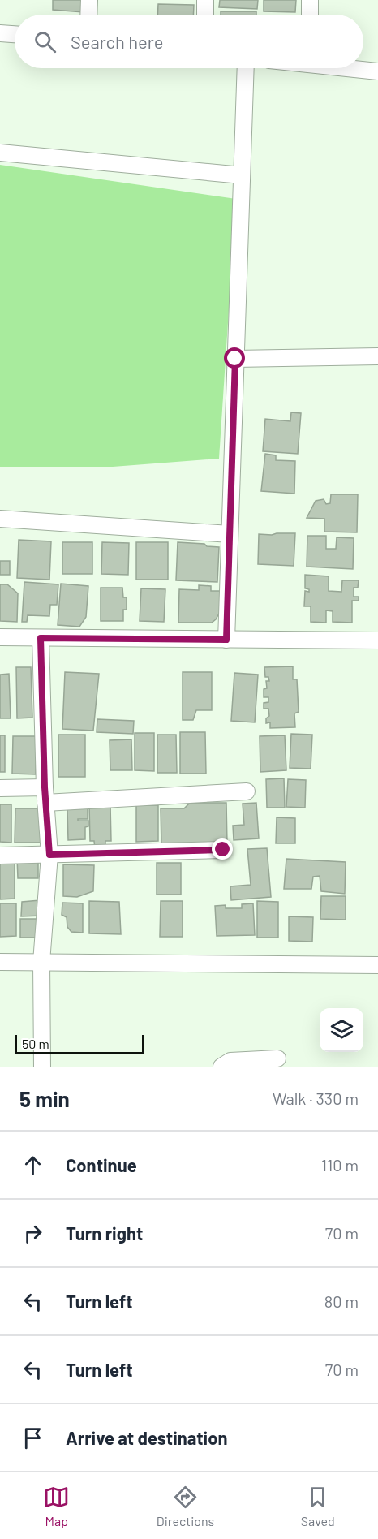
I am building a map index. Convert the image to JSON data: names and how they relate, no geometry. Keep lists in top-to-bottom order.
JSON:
{
  "scale_bar": "50 m",
  "page": {
    "search": "Search here",
    "scale": "50 m",
    "heading": ["5 min", "Walk · 330 m"],
    "list": [
      ["Continue", "110 m"],
      ["Turn right", "70 m"],
      ["Turn left", "80 m"],
      ["Turn left", "70 m"],
      "Arrive at destination"
    ],
    "nav": ["Map", "Directions", "Saved"]
  }
}
